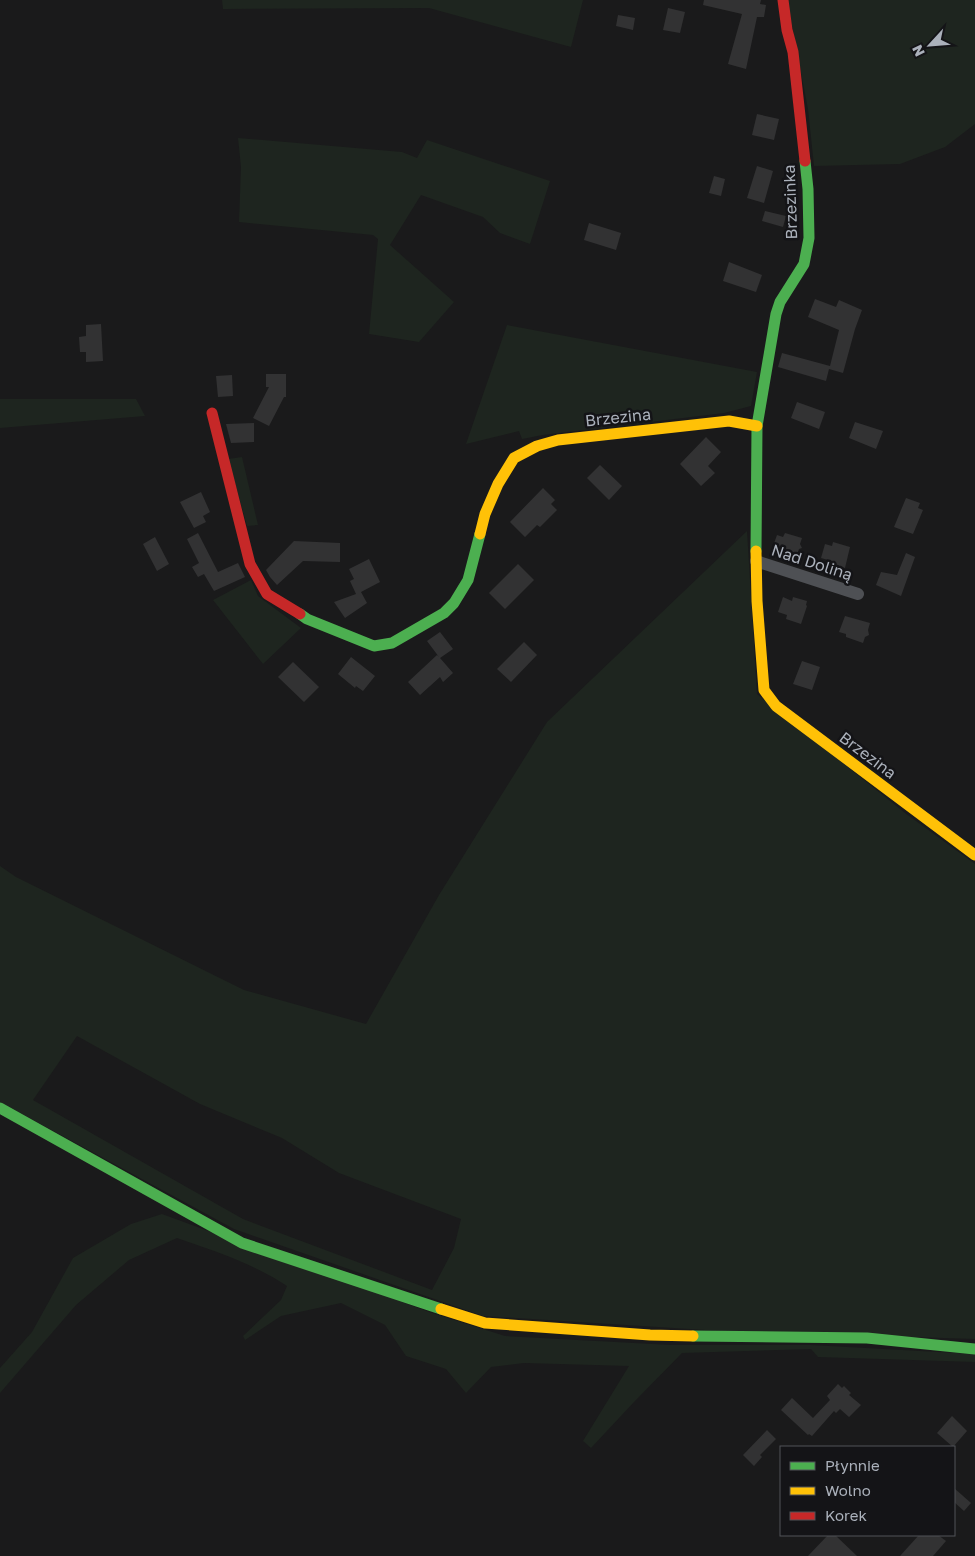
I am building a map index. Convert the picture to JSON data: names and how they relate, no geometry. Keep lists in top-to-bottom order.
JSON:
{
  "streets": {
    "street": ["Brzezinka", "Brzezina", "Nad Doliną"]
  },
  "crossings": [
    ["Brzezinka", "Brzezina"],
    ["Brzezina", "Nad Doliną"]
  ],
  "legend": ["Płynnie", "Wolno", "Korek"],
  "north": "bottom left"
}
